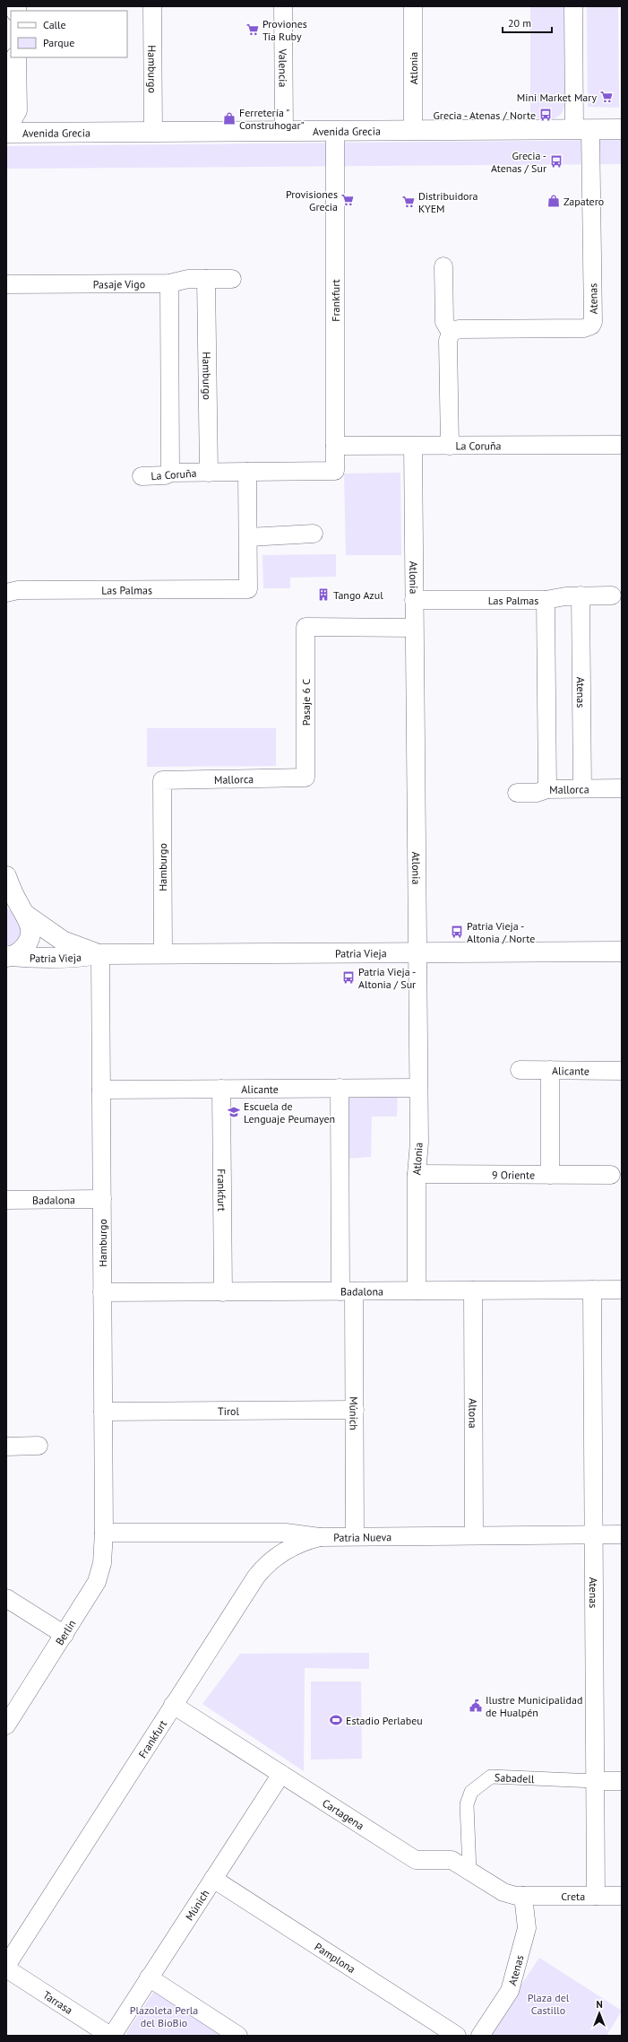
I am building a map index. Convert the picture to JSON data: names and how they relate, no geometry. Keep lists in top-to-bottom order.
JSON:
{
  "streets": {
    "street": [
      "Valencia",
      "Atlonia",
      "Hamburgo",
      "Avenida Grecia",
      "Pasaje Vigo",
      "Atenas",
      "Frankfurt",
      "La Coruña",
      "Las Palmas",
      "Pasaje 6 C",
      "Mallorca",
      "Patria Vieja",
      "Alicante",
      "9 Oriente",
      "Badalona",
      "Tirol",
      "Múnich",
      "Altona",
      "Patria Nueva",
      "Berlín",
      "Sabadell",
      "Cartagena",
      "Creta",
      "Pamplona",
      "Tarrasa"
    ]
  },
  "crossings": [
    ["Valencia", "Avenida Grecia"],
    ["Atlonia", "Avenida Grecia"],
    ["Atlonia", "La Coruña"],
    ["Atlonia", "Las Palmas"],
    ["Atlonia", "Pasaje 6 C"],
    ["Atlonia", "Patria Vieja"],
    ["Atlonia", "Alicante"],
    ["Atlonia", "9 Oriente"],
    ["Atlonia", "Badalona"],
    ["Hamburgo", "Avenida Grecia"],
    ["Hamburgo", "Pasaje Vigo"],
    ["Hamburgo", "La Coruña"],
    ["Hamburgo", "Mallorca"],
    ["Hamburgo", "Patria Vieja"],
    ["Hamburgo", "Alicante"],
    ["Hamburgo", "Badalona"],
    ["Hamburgo", "Tirol"],
    ["Hamburgo", "Patria Nueva"],
    ["Hamburgo", "Berlín"],
    ["Avenida Grecia", "Atenas"],
    ["Avenida Grecia", "Frankfurt"],
    ["Atenas", "Las Palmas"],
    ["Atenas", "Mallorca"],
    ["Atenas", "Badalona"],
    ["Atenas", "Patria Nueva"],
    ["Atenas", "Sabadell"],
    ["Atenas", "Cartagena"],
    ["Atenas", "Creta"],
    ["Frankfurt", "La Coruña"],
    ["Frankfurt", "Alicante"],
    ["Frankfurt", "Badalona"],
    ["Frankfurt", "Patria Nueva"],
    ["Frankfurt", "Cartagena"],
    ["Pasaje 6 C", "Mallorca"],
    ["Alicante", "Múnich"],
    ["Badalona", "Múnich"],
    ["Badalona", "Altona"],
    ["Tirol", "Múnich"],
    ["Múnich", "Patria Nueva"],
    ["Múnich", "Cartagena"],
    ["Múnich", "Pamplona"],
    ["Múnich", "Tarrasa"],
    ["Altona", "Patria Nueva"],
    ["Patria Nueva", "Berlín"],
    ["Sabadell", "Cartagena"],
    ["Cartagena", "Creta"]
  ],
  "parks": ["Plaza del Castillo", "Plazoleta Perla del BioBio"],
  "places": {
    "supermarket": [
      "Proviones Tía Ruby",
      "Mini Market Mary",
      "Provisiones Grecia",
      "Distribuidora KYEM"
    ],
    "bus stop": [
      "Grecia - Atenas / Norte",
      "Grecia - Atenas / Sur",
      "Patria Vieja - Altonia / Norte",
      "Patria Vieja - Altonia / Sur"
    ],
    "shop": ["Ferretería \" Construhogar\"", "Zapatero"],
    "building": ["Tango Azul"],
    "school or university": ["Escuela de Lenguaje Peumayen"],
    "public building": ["Ilustre Municipalidad de Hualpén"],
    "sports": ["Estadio Perlabeu"]
  },
  "legend": ["Calle", "Parque"],
  "scale_bar": "20 m",
  "north": "top"
}
